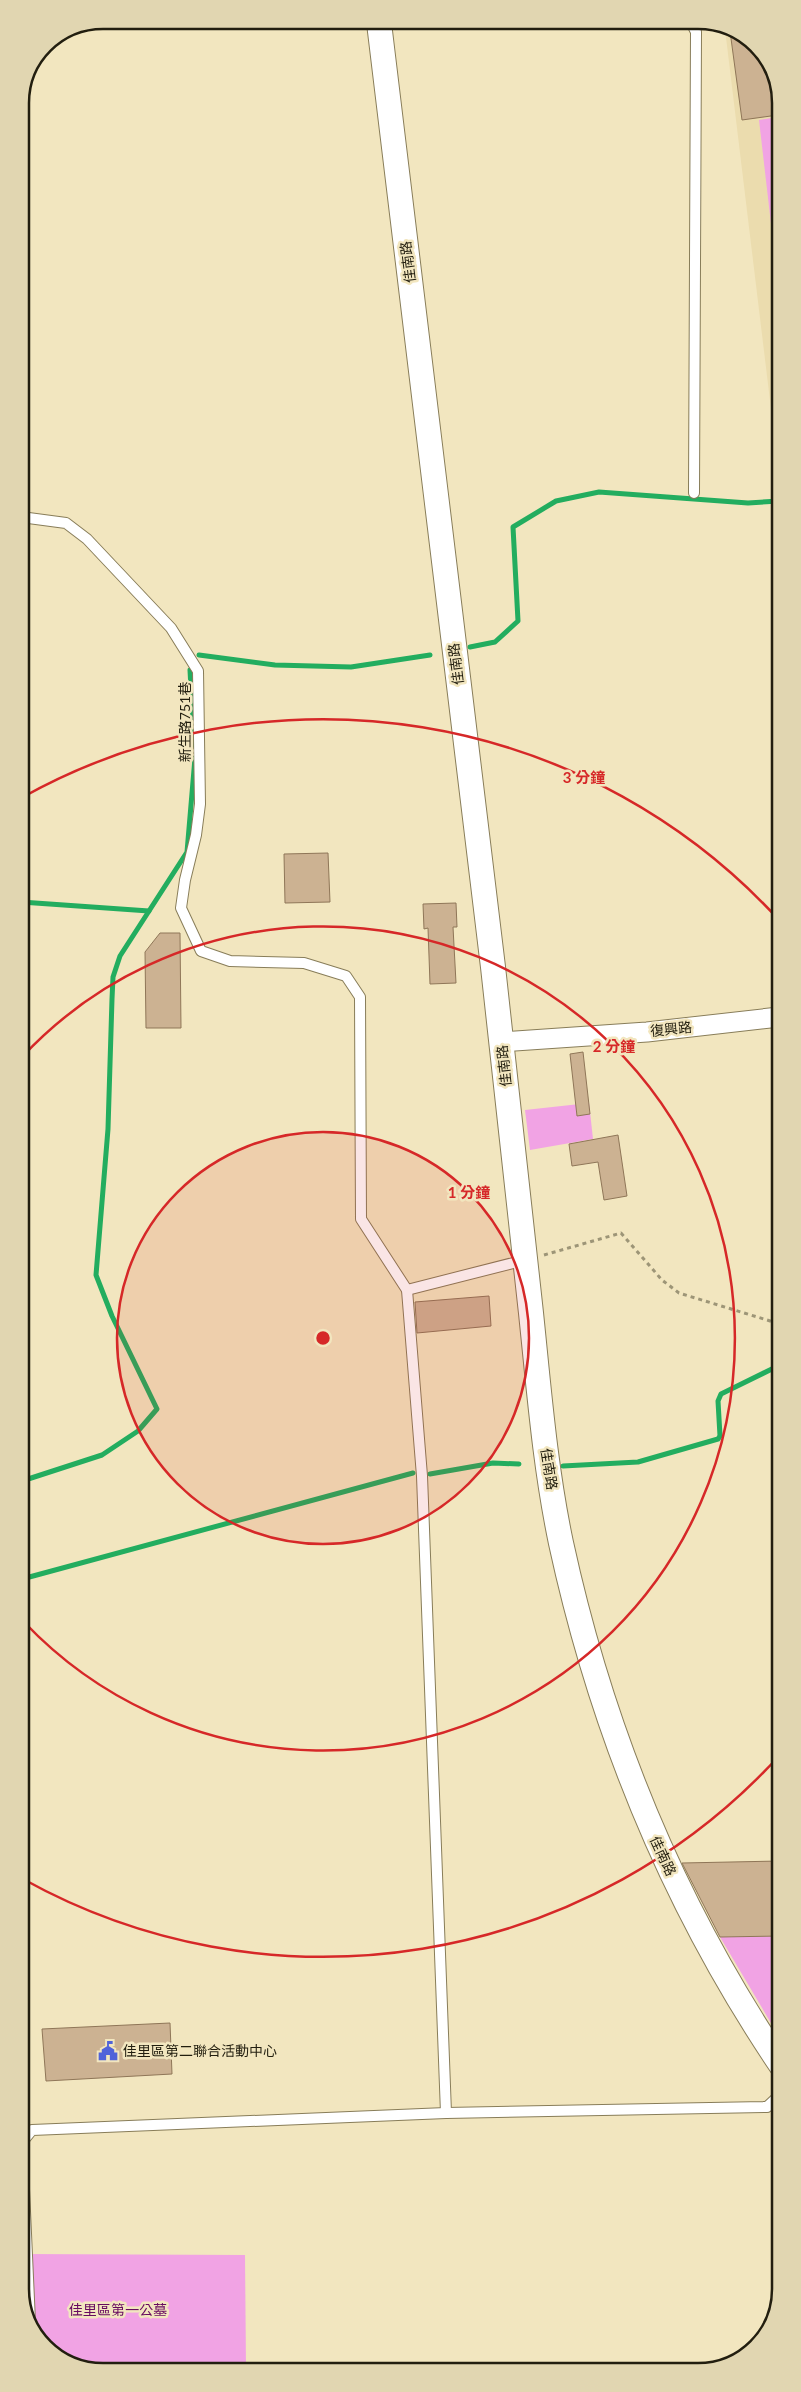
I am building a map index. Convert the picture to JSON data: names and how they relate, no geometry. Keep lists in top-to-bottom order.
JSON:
{
  "streets": {
    "street": ["佳南路", "復興路"],
    "lane": ["新生路751巷"]
  },
  "crossings": [
    ["佳南路", "復興路"]
  ],
  "parks": ["佳里區第一公墓"],
  "places": {
    "public building": ["佳里區第二聯合活動中心"]
  },
  "rings": ["3 分鐘", "2 分鐘", "1 分鐘"]
}
